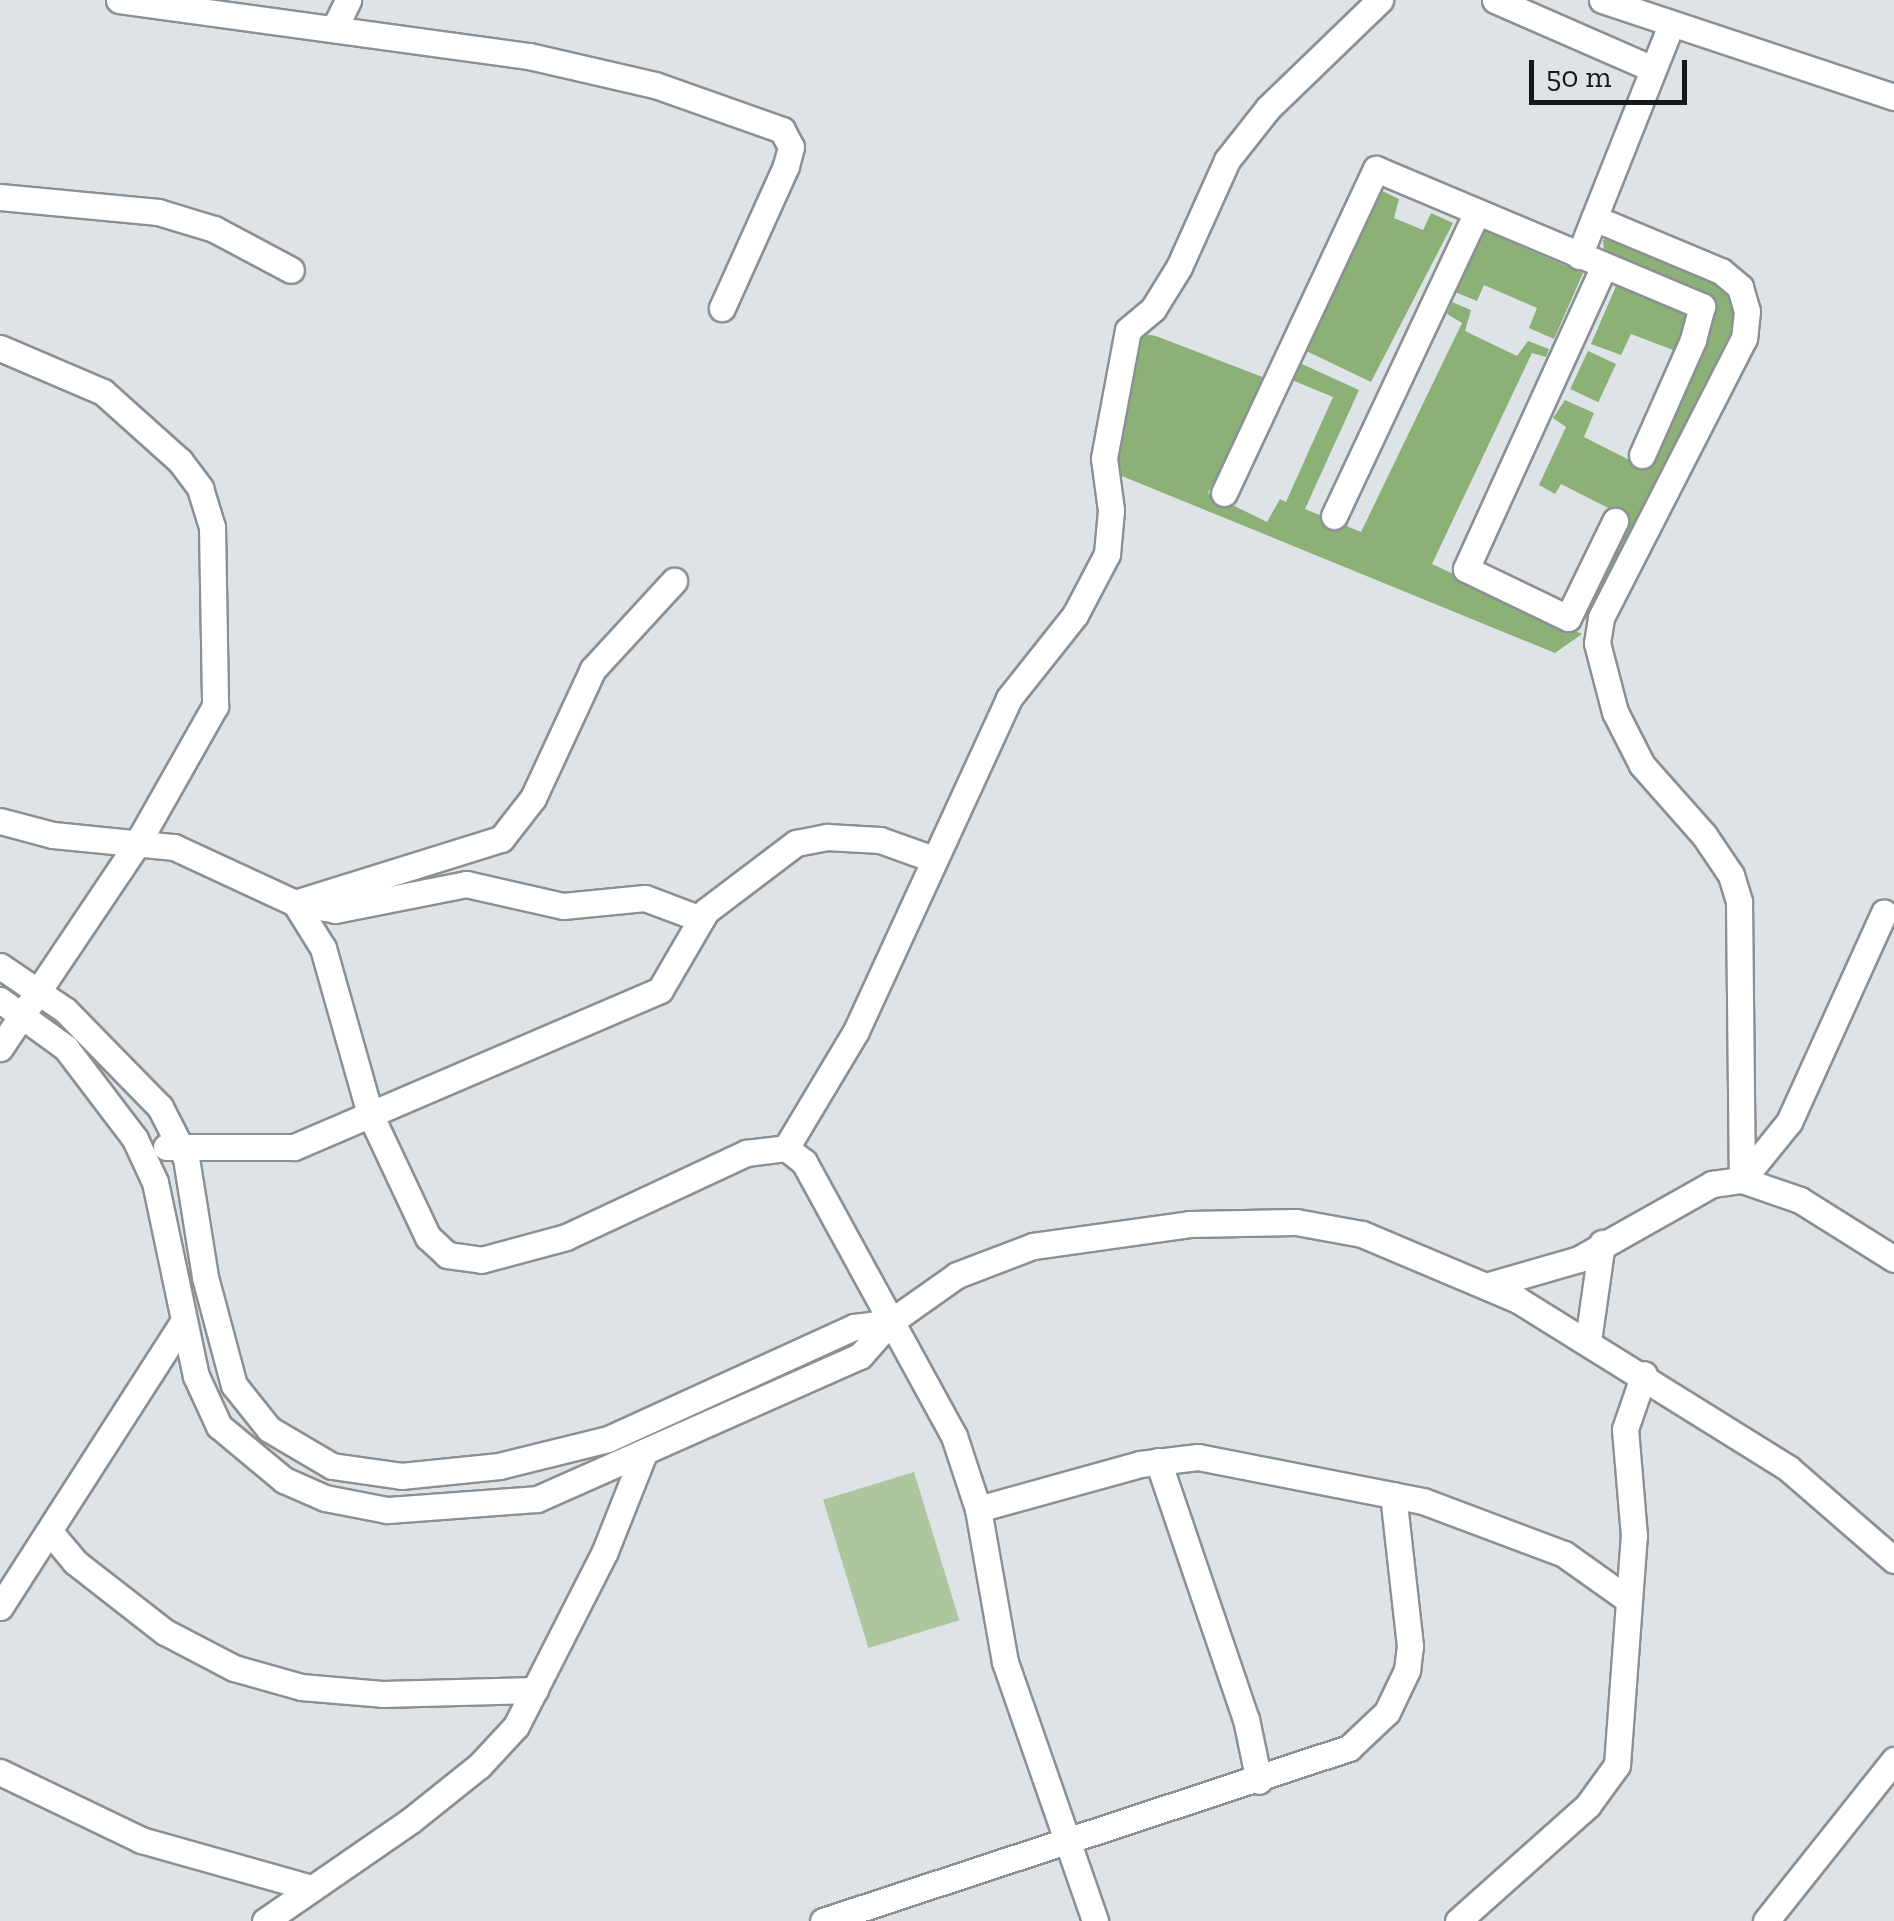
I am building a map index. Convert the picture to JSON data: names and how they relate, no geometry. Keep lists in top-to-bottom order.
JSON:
{
  "scale_bar": "50 m"
}
